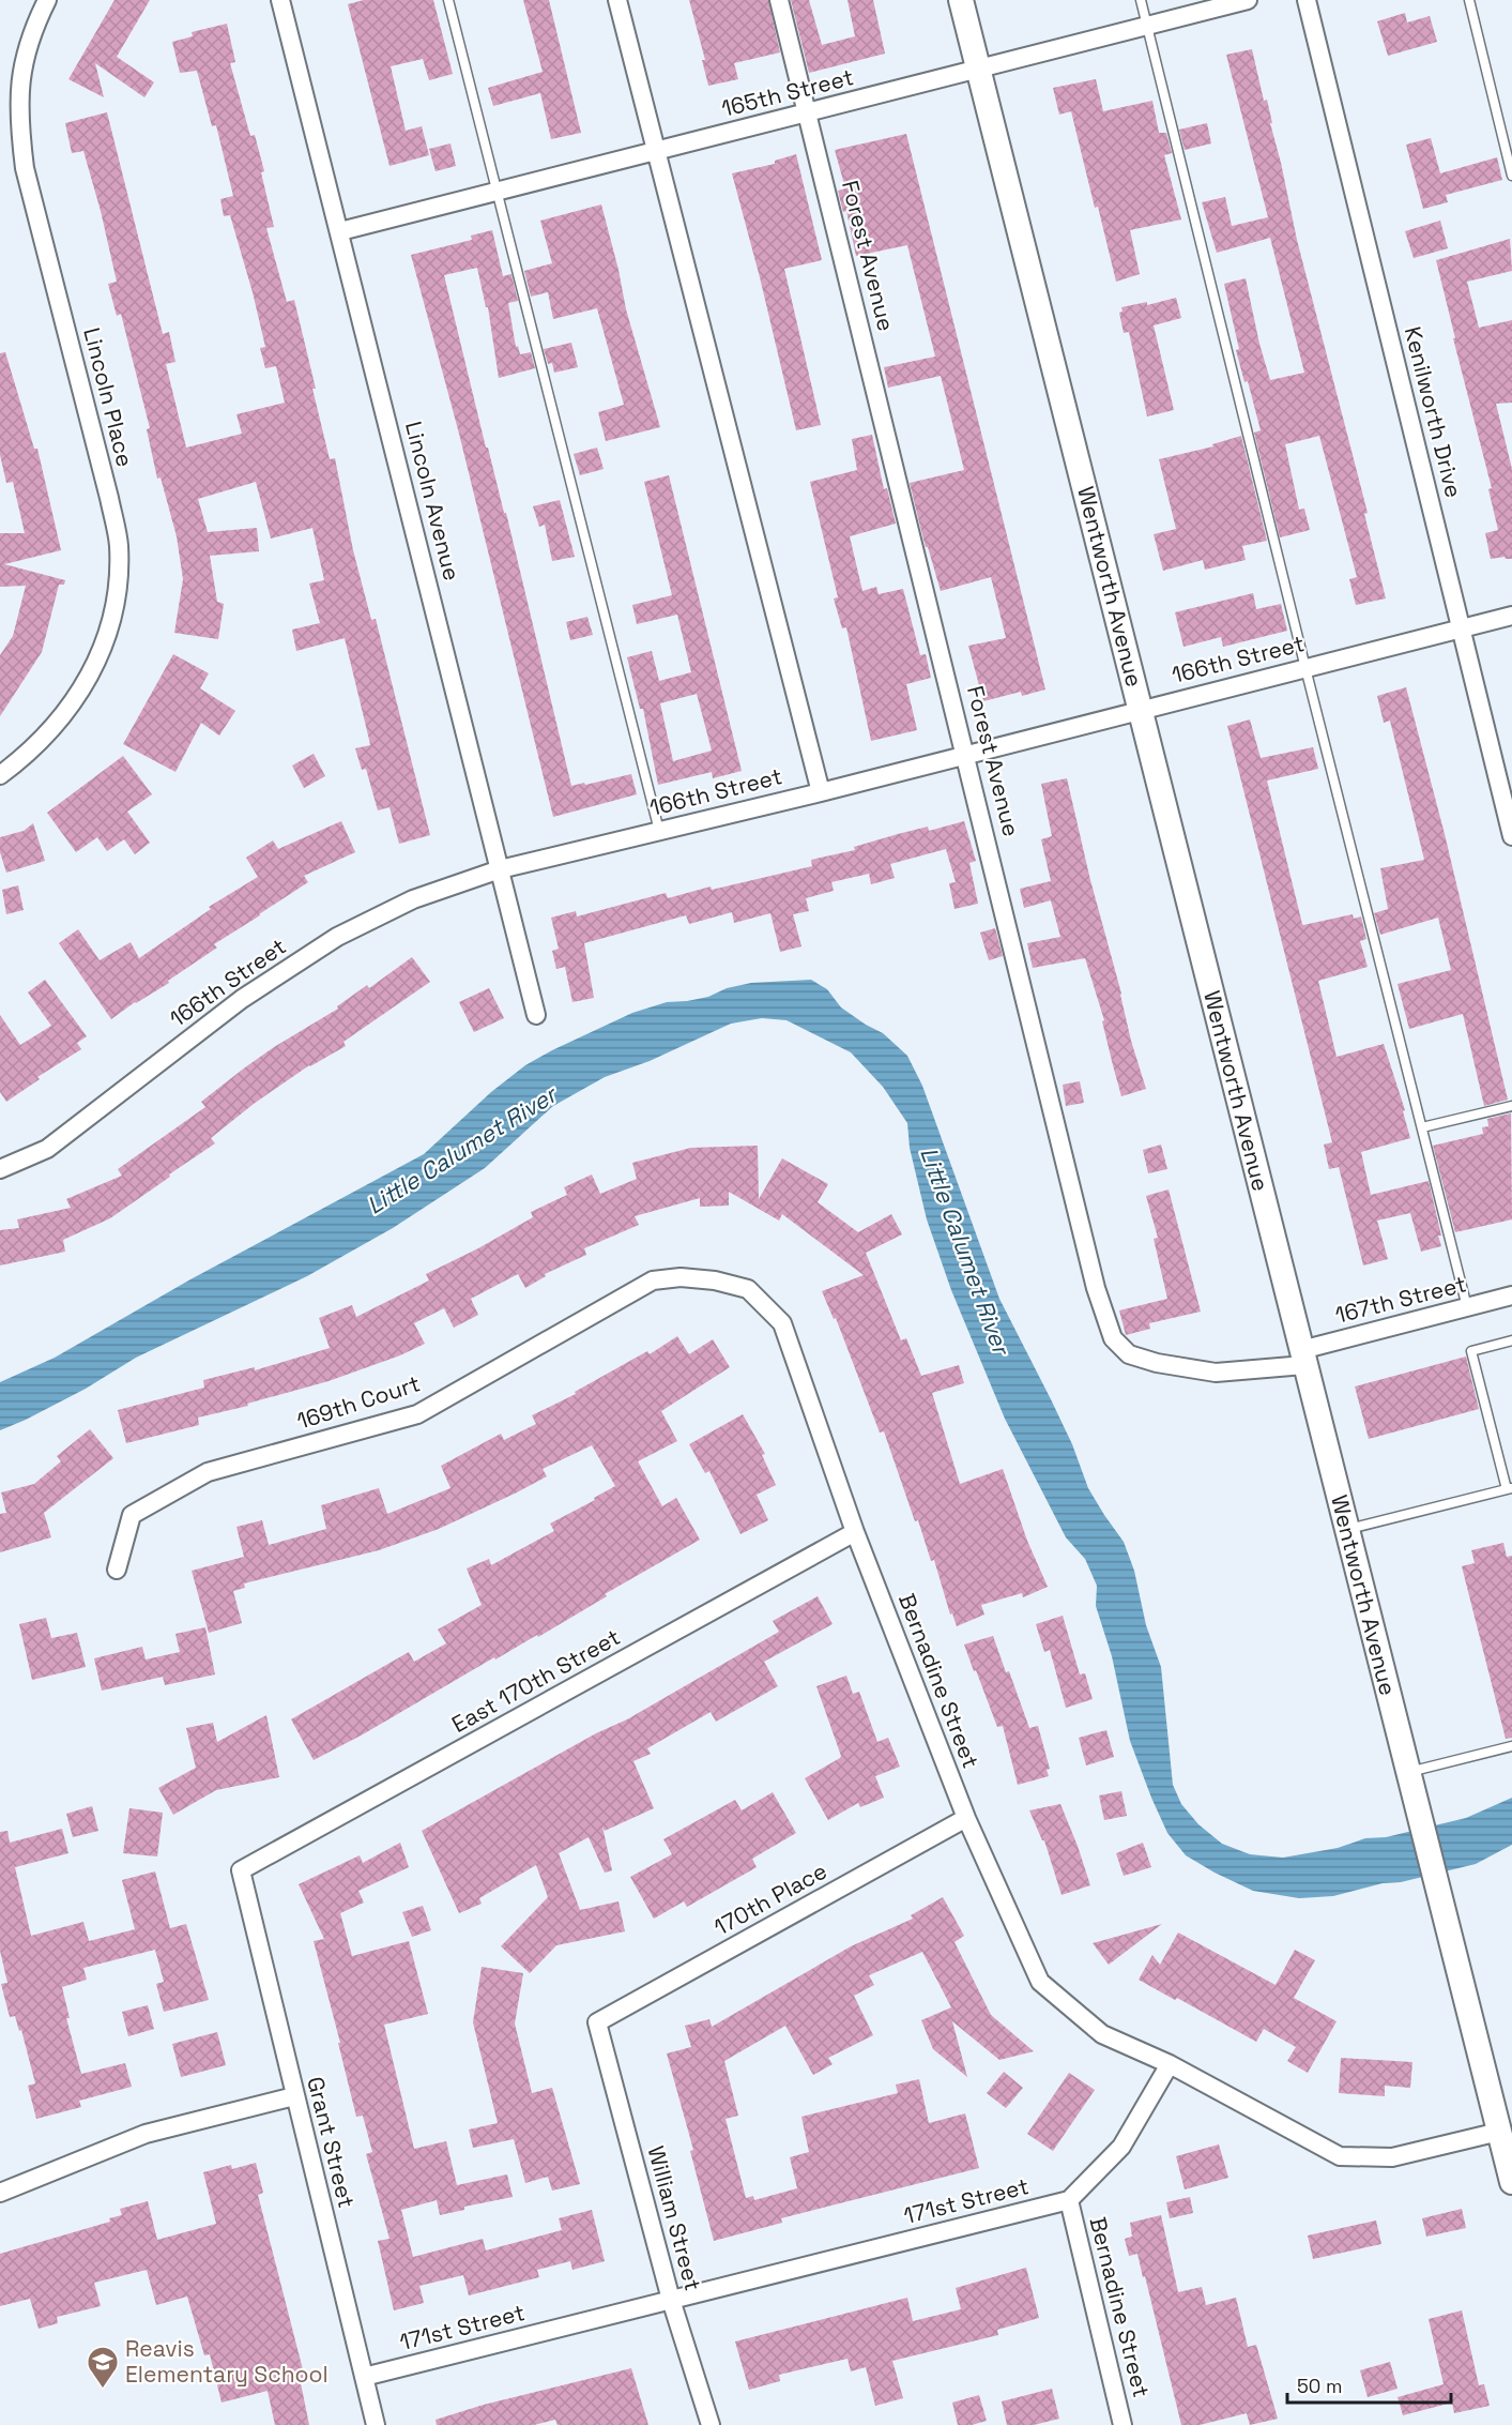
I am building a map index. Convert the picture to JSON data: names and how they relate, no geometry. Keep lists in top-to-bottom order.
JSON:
{
  "streets": {
    "street": [
      "165th Street",
      "Forest Avenue",
      "Lincoln Place",
      "Kenilworth Drive",
      "Lincoln Avenue",
      "Wentworth Avenue",
      "166th Street",
      "167th Street",
      "169th Court",
      "East 170th Street",
      "Bernadine Street",
      "170th Place",
      "Grant Street",
      "171st Street",
      "William Street"
    ]
  },
  "crossings": [
    ["165th Street", "Forest Avenue"],
    ["165th Street", "Lincoln Avenue"],
    ["165th Street", "Wentworth Avenue"],
    ["Forest Avenue", "Wentworth Avenue"],
    ["Forest Avenue", "166th Street"],
    ["Forest Avenue", "167th Street"],
    ["Kenilworth Drive", "166th Street"],
    ["Lincoln Avenue", "166th Street"],
    ["Wentworth Avenue", "166th Street"],
    ["Wentworth Avenue", "167th Street"],
    ["169th Court", "Bernadine Street"],
    ["East 170th Street", "Bernadine Street"],
    ["East 170th Street", "Grant Street"],
    ["Bernadine Street", "170th Place"],
    ["Bernadine Street", "171st Street"],
    ["170th Place", "William Street"],
    ["Grant Street", "171st Street"],
    ["171st Street", "William Street"]
  ],
  "water": ["Little Calumet River"],
  "places": {
    "school or university": ["Reavis Elementary School"]
  },
  "scale_bar": "50 m"
}
